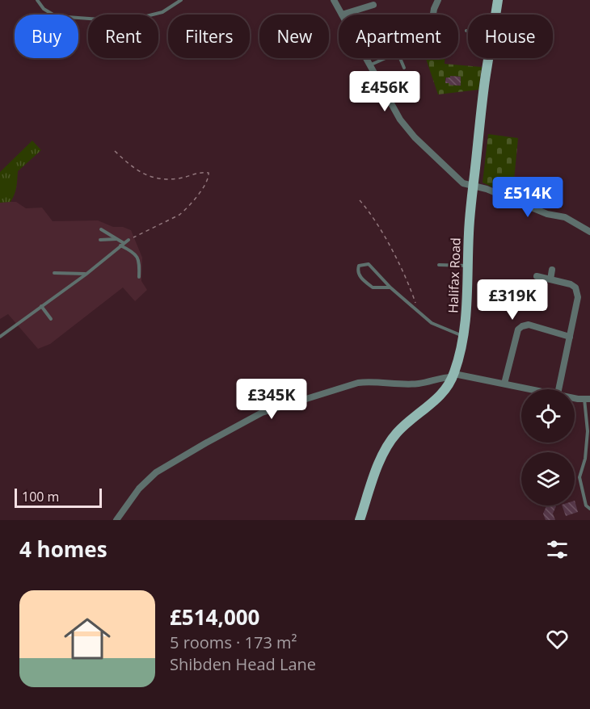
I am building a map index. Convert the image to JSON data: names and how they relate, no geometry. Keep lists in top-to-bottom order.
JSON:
{
  "streets": {
    "main road": ["Halifax Road"]
  },
  "scale_bar": "100 m",
  "page": {
    "chip": [
      "Buy",
      "Rent",
      "Filters",
      "New",
      "Apartment",
      "House"
    ],
    "price": [
      "£456K",
      "£514K",
      "£319K",
      "£345K"
    ],
    "scale": "100 m",
    "heading": "4 homes",
    "list": [
      {
        "name": "£514,000",
        "note": "5 rooms · 173 m² · Shibden Head Lane"
      }
    ]
  }
}
